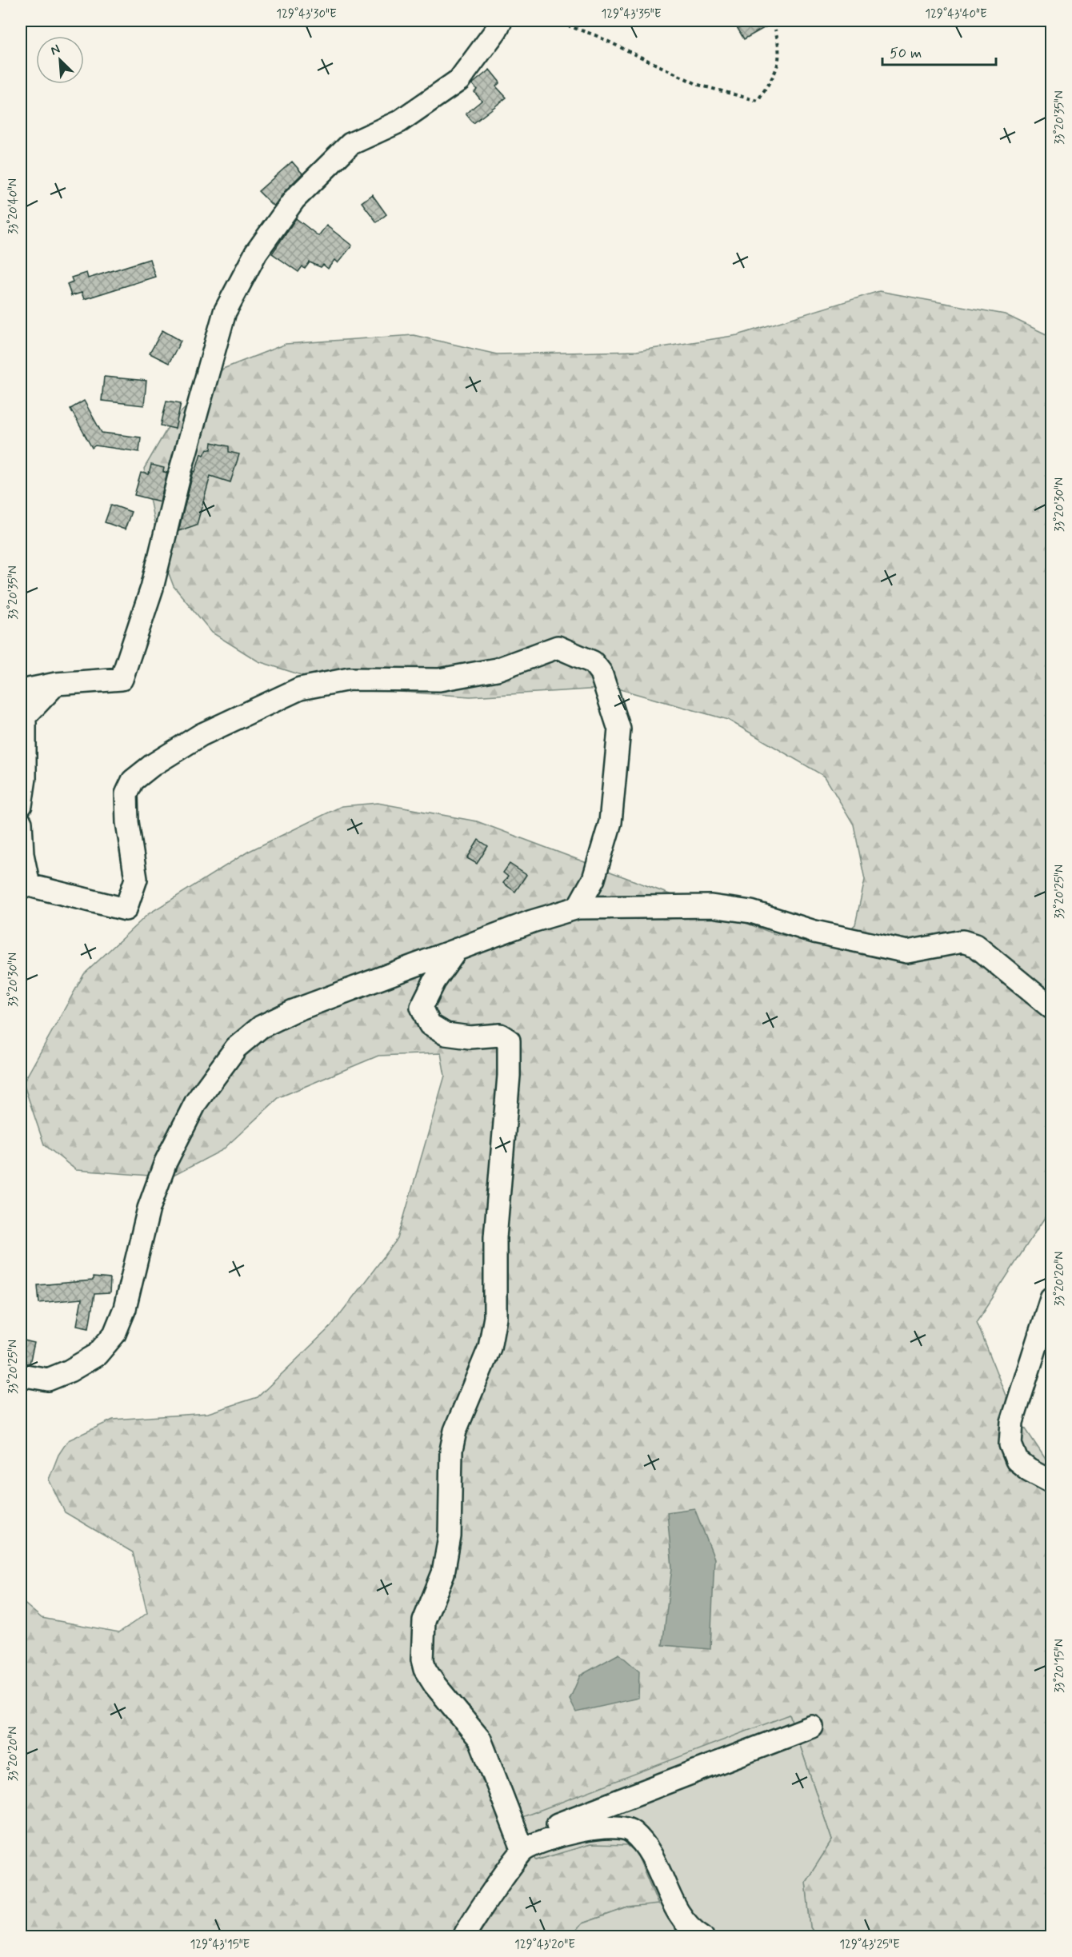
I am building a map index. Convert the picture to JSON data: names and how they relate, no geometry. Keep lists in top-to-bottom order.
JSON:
{
  "scale_bar": "50 m",
  "north": "top left",
  "coordinates": [
    "129°43'30\"E",
    "129°43'35\"E",
    "129°43'40\"E",
    "33°20'35\"N",
    "33°20'40\"N",
    "33°20'30\"N",
    "33°20'25\"N",
    "33°20'20\"N",
    "33°20'15\"N",
    "129°43'15\"E",
    "129°43'20\"E",
    "129°43'25\"E"
  ]
}
